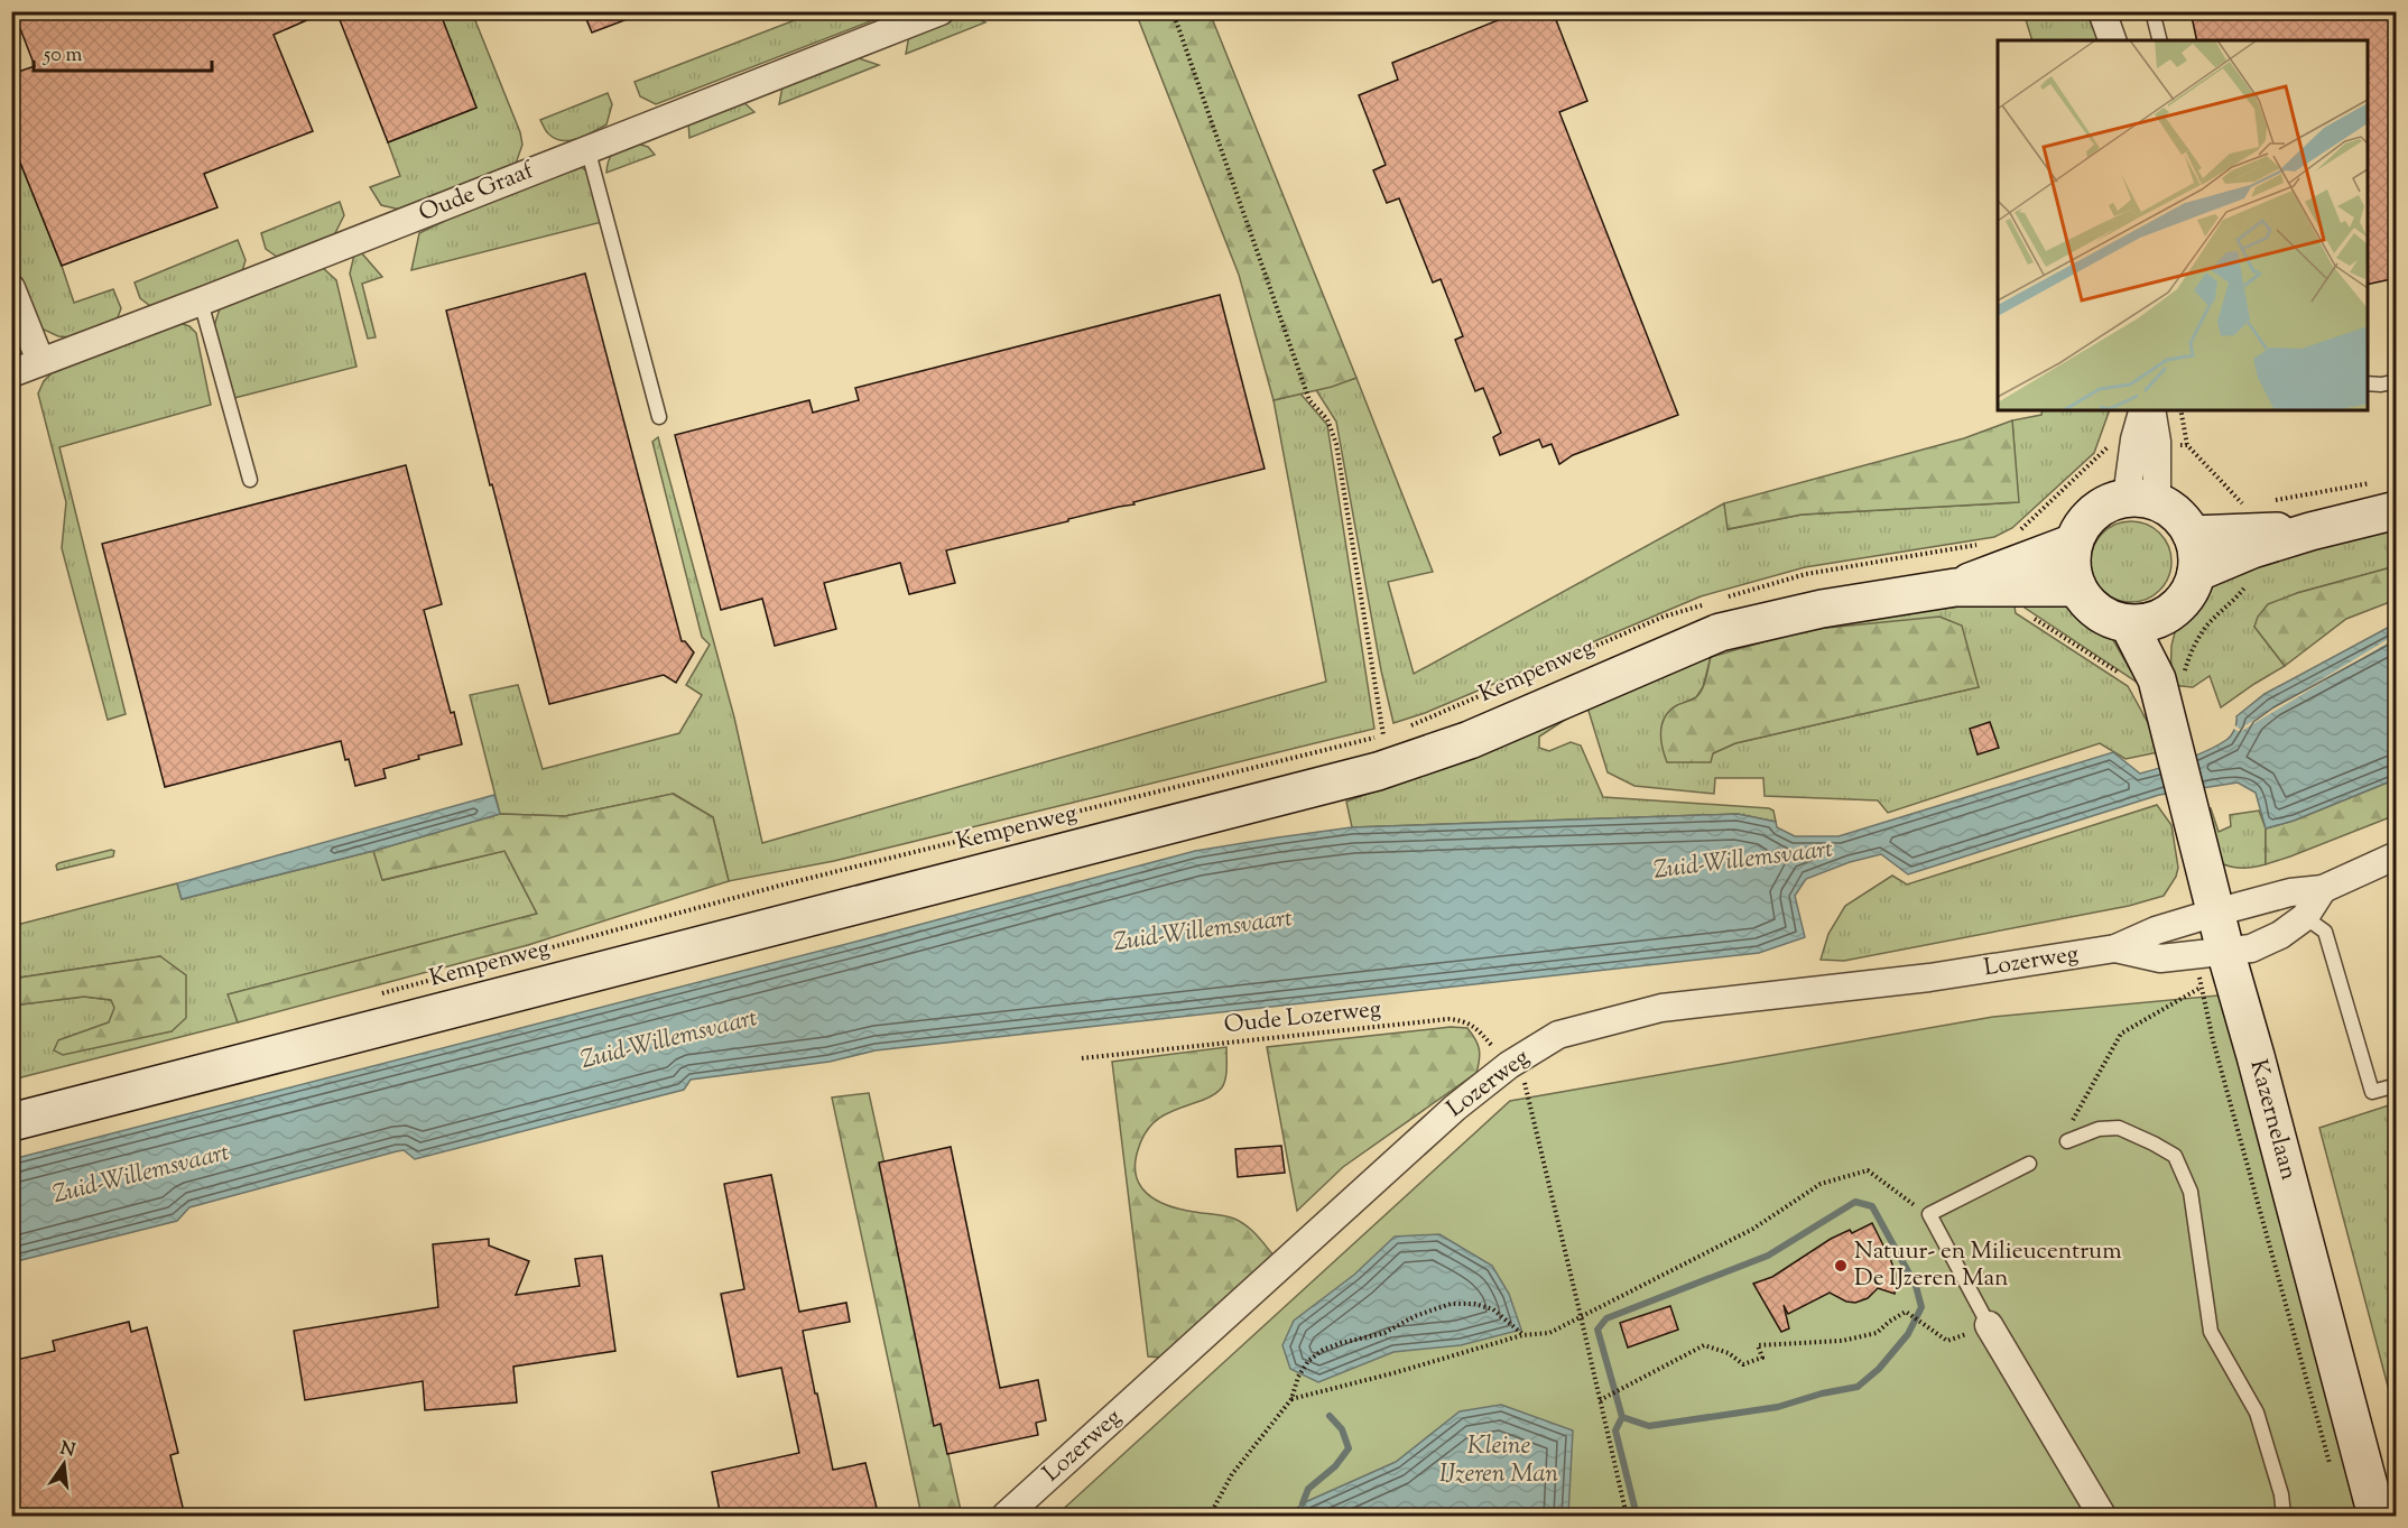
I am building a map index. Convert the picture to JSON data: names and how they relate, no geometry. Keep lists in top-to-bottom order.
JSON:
{
  "streets": {
    "main road": ["Kempenweg", "Kazernelaan"],
    "street": ["Oude Graaf", "Lozerweg"],
    "path": ["Oude Lozerweg"]
  },
  "crossings": [
    ["Kempenweg", "Kazernelaan"],
    ["Lozerweg", "Oude Lozerweg"],
    ["Lozerweg", "Kazernelaan"]
  ],
  "water": ["Zuid-Willemsvaart", "Kleine IJzeren Man"],
  "places": ["Natuur- en Milieucentrum De IJzeren Man"],
  "scale_bar": "50 m",
  "north": "top"
}
